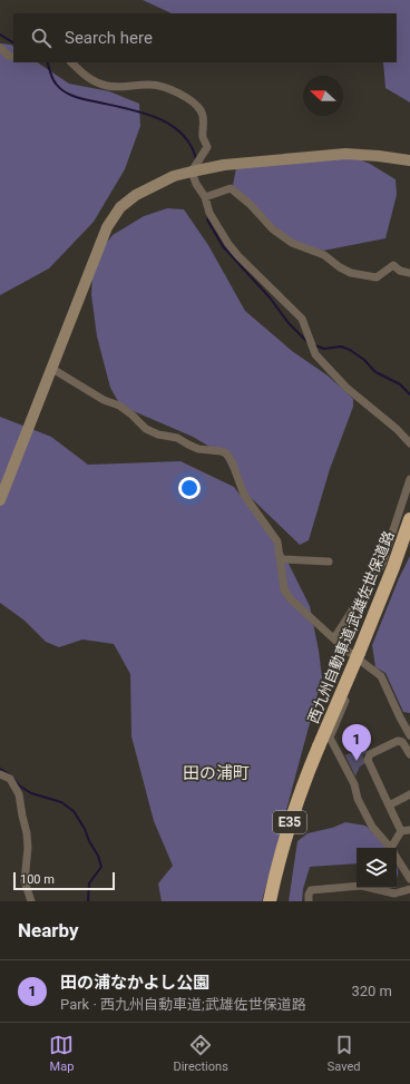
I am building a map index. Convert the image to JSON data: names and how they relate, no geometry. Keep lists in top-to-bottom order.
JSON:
{
  "streets": {
    "highway": ["西九州自動車道;武雄佐世保道路", "E35"]
  },
  "districts": ["田の浦町"],
  "scale_bar": "100 m",
  "north": "left",
  "page": {
    "search": "Search here",
    "pins": "1",
    "scale": "100 m",
    "heading": "Nearby",
    "list": [
      {
        "mark": "1",
        "name": "田の浦なかよし公園",
        "note": "Park · 西九州自動車道;武雄佐世保道路",
        "value": "320 m"
      }
    ],
    "nav": ["Map", "Directions", "Saved"]
  }
}
